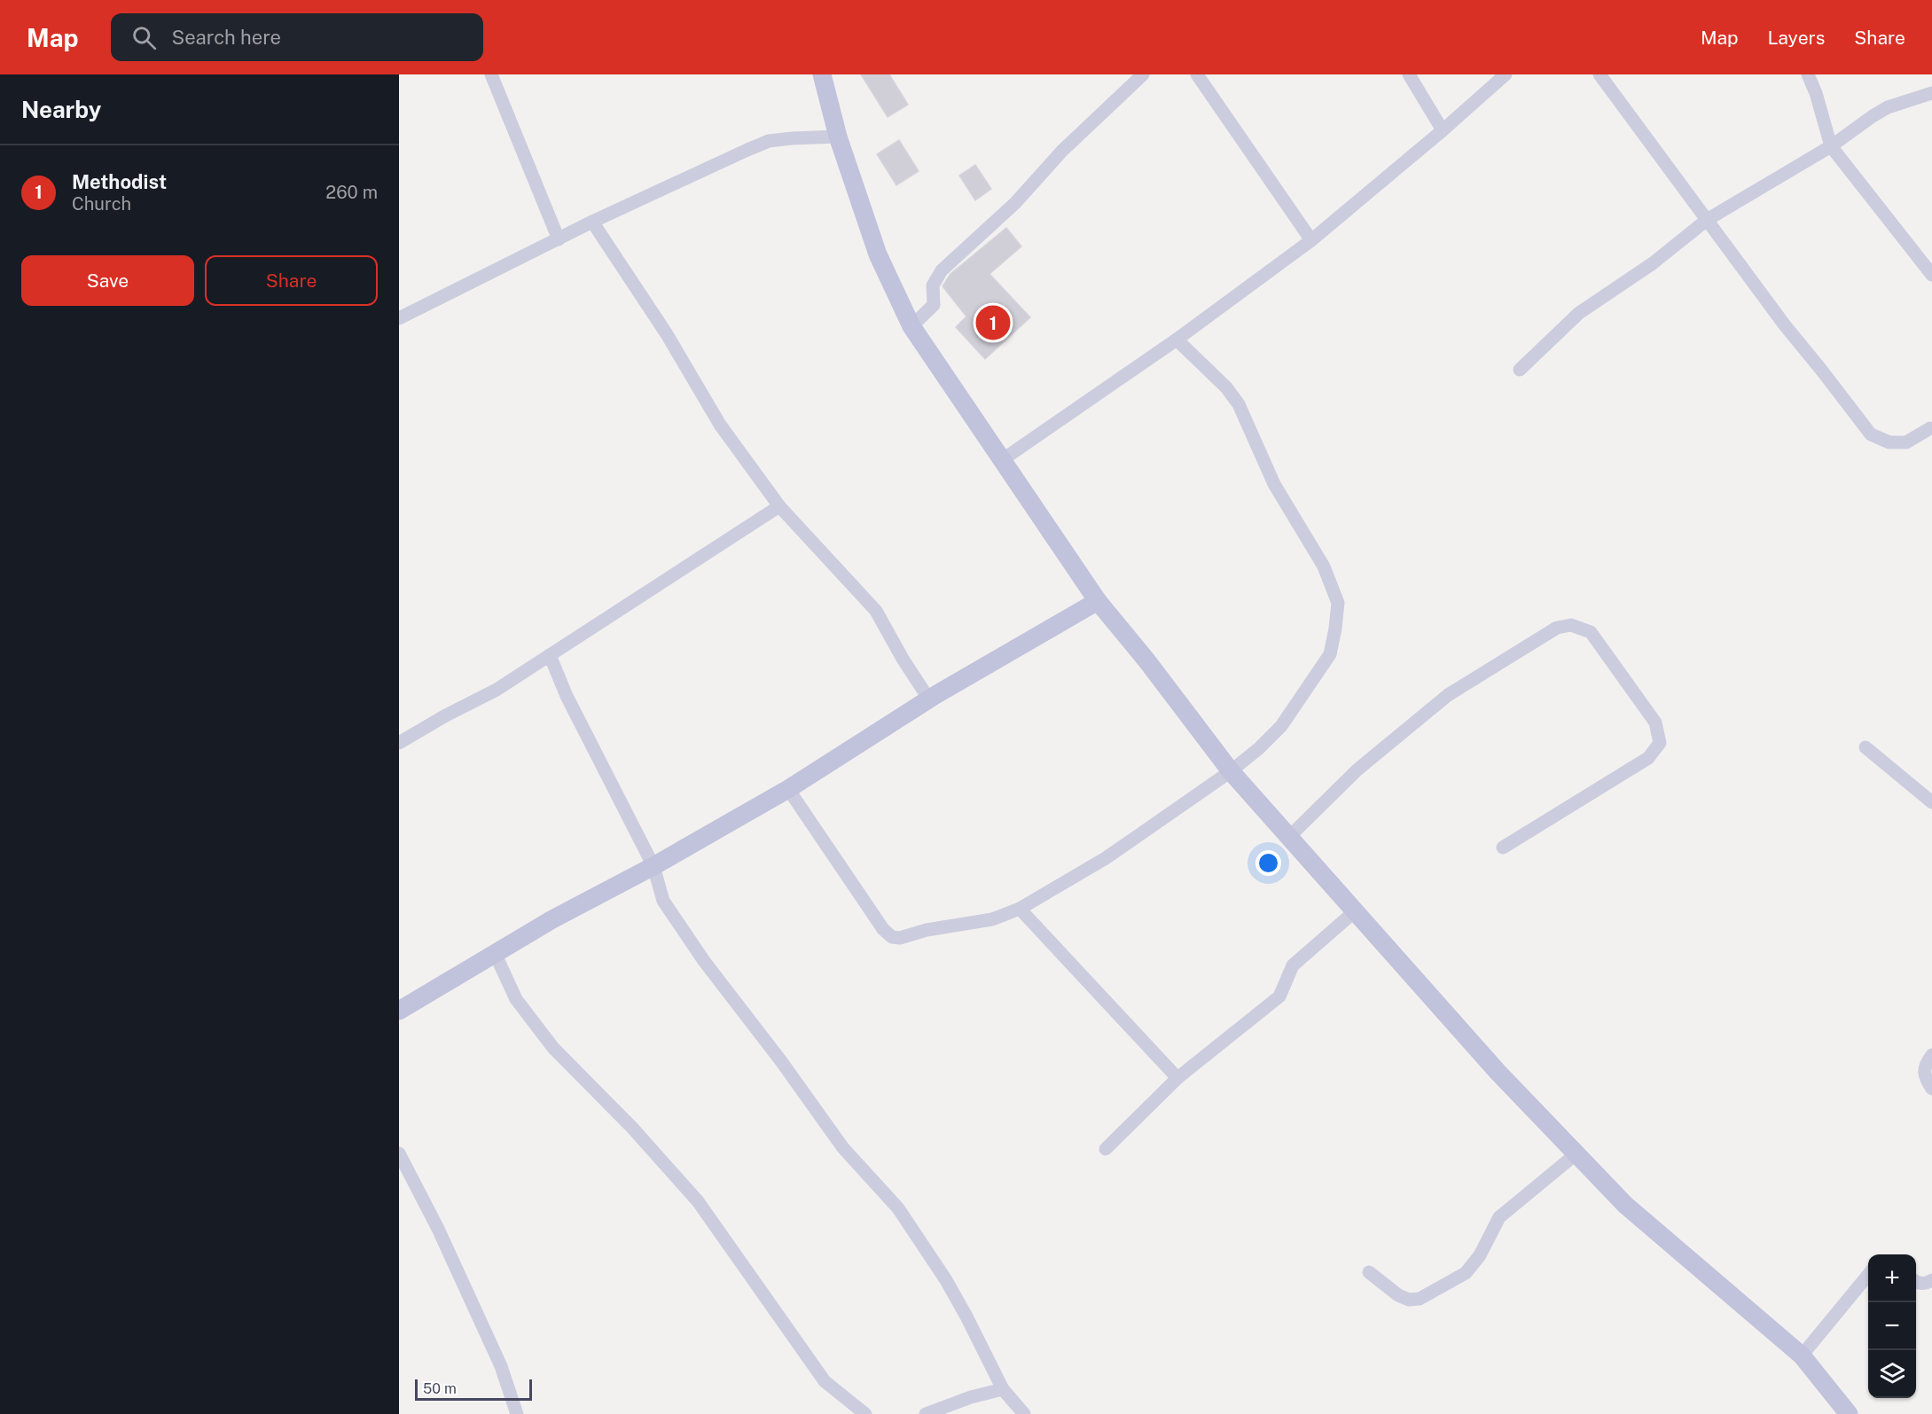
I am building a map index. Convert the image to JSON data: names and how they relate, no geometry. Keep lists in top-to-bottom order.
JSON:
{
  "scale_bar": "50 m",
  "page": {
    "header": "Map",
    "search": "Search here",
    "nav": ["Map", "Layers", "Share"],
    "heading": "Nearby",
    "list": [
      {
        "mark": "1",
        "name": "Methodist",
        "note": "Church",
        "value": "260 m"
      }
    ],
    "buttons": ["Save", "Share"],
    "pins": "1",
    "map_buttons": ["+", "−"],
    "scale": "50 m"
  }
}
